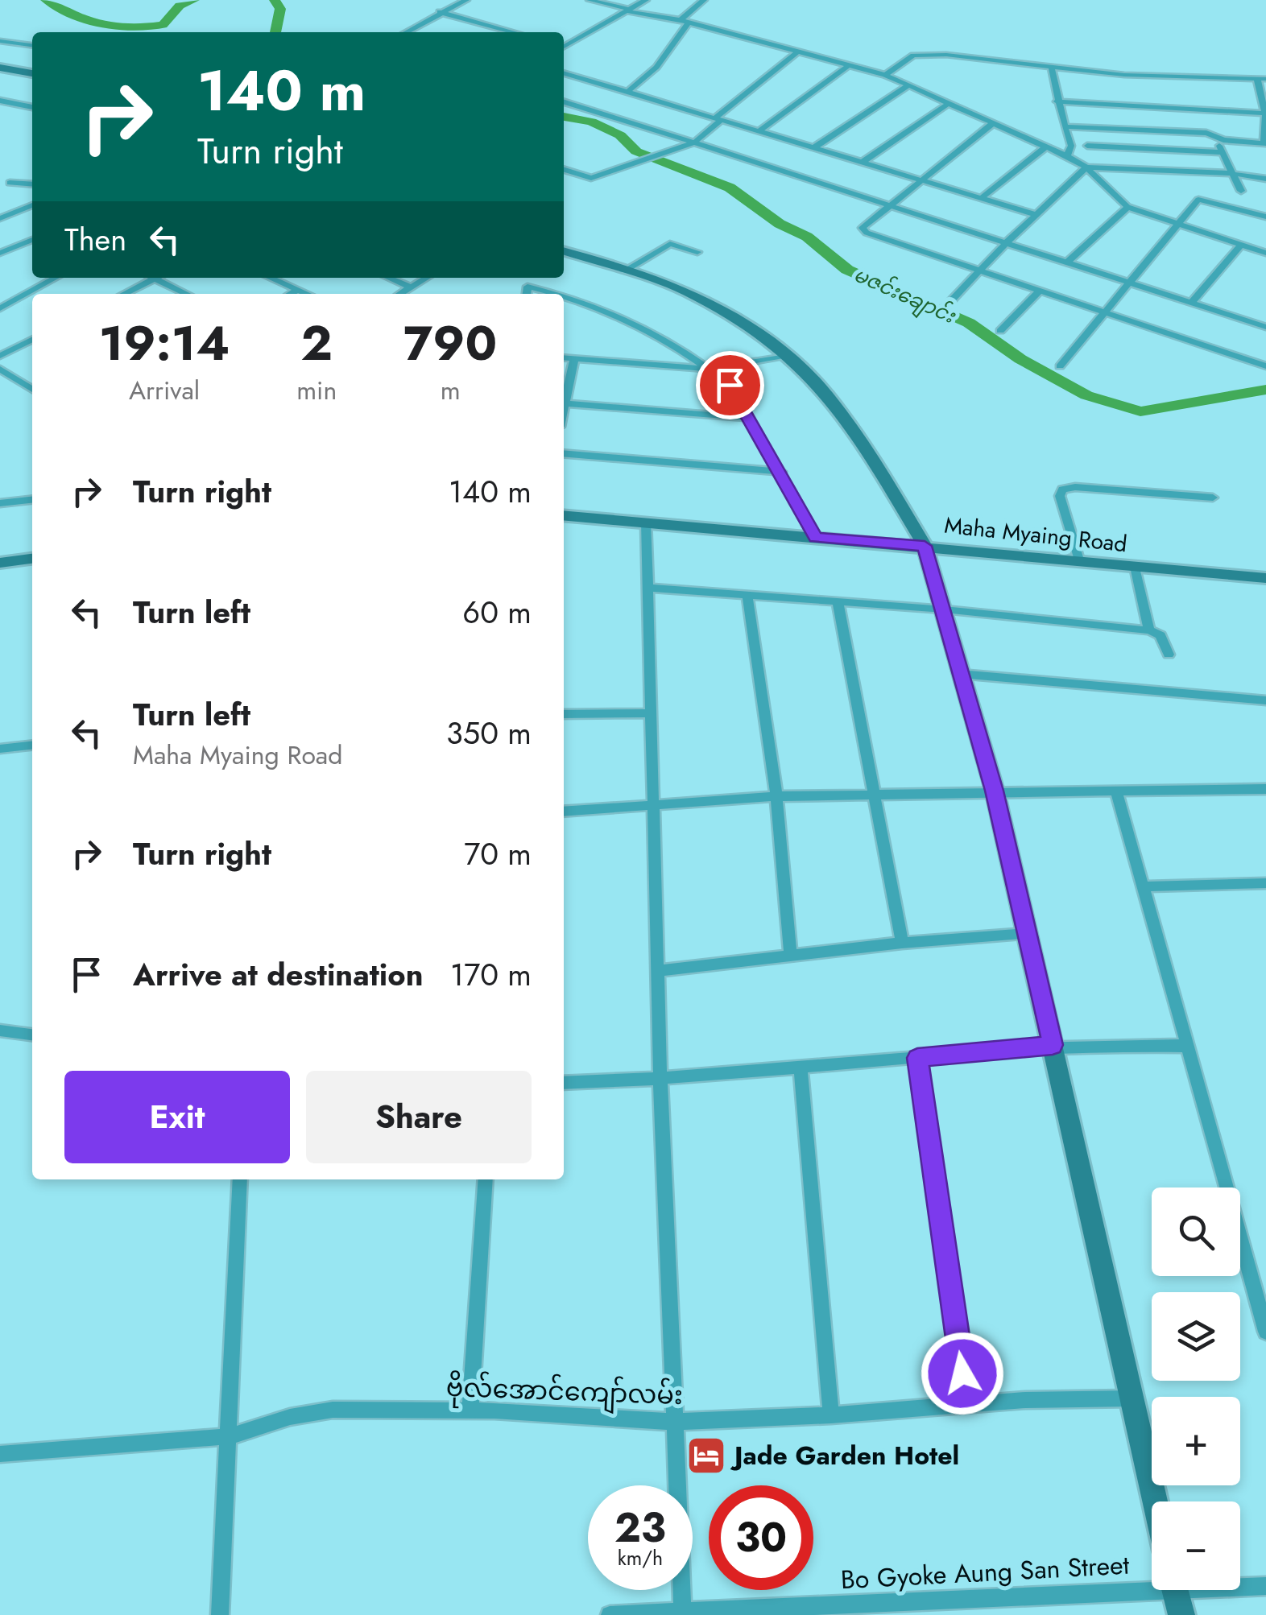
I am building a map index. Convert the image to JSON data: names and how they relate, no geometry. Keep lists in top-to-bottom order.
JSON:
{
  "streets": {
    "street": ["Maha Myaing Road", "ဗိုလ်အောင်ကျော်လမ်း", "Bo Gyoke Aung San Street"]
  },
  "water": ["မဇင်းချောင်း"],
  "places": {
    "hotel": ["Jade Garden Hotel"]
  },
  "page": {
    "turn": ["140 m", "Turn right"],
    "then": "Then",
    "eta": [
      "19:14",
      "Arrival",
      "2",
      "min",
      "790",
      "m"
    ],
    "list": [
      {
        "name": "Turn right",
        "value": "140 m"
      },
      {
        "name": "Turn left",
        "value": "60 m"
      },
      {
        "name": "Turn left",
        "note": "Maha Myaing Road",
        "value": "350 m"
      },
      {
        "name": "Turn right",
        "value": "70 m"
      },
      {
        "name": "Arrive at destination",
        "value": "170 m"
      }
    ],
    "buttons": ["Exit", "Share"],
    "map_buttons": ["+", "−"],
    "speed": "23 km/h",
    "limit": "30"
  }
}
